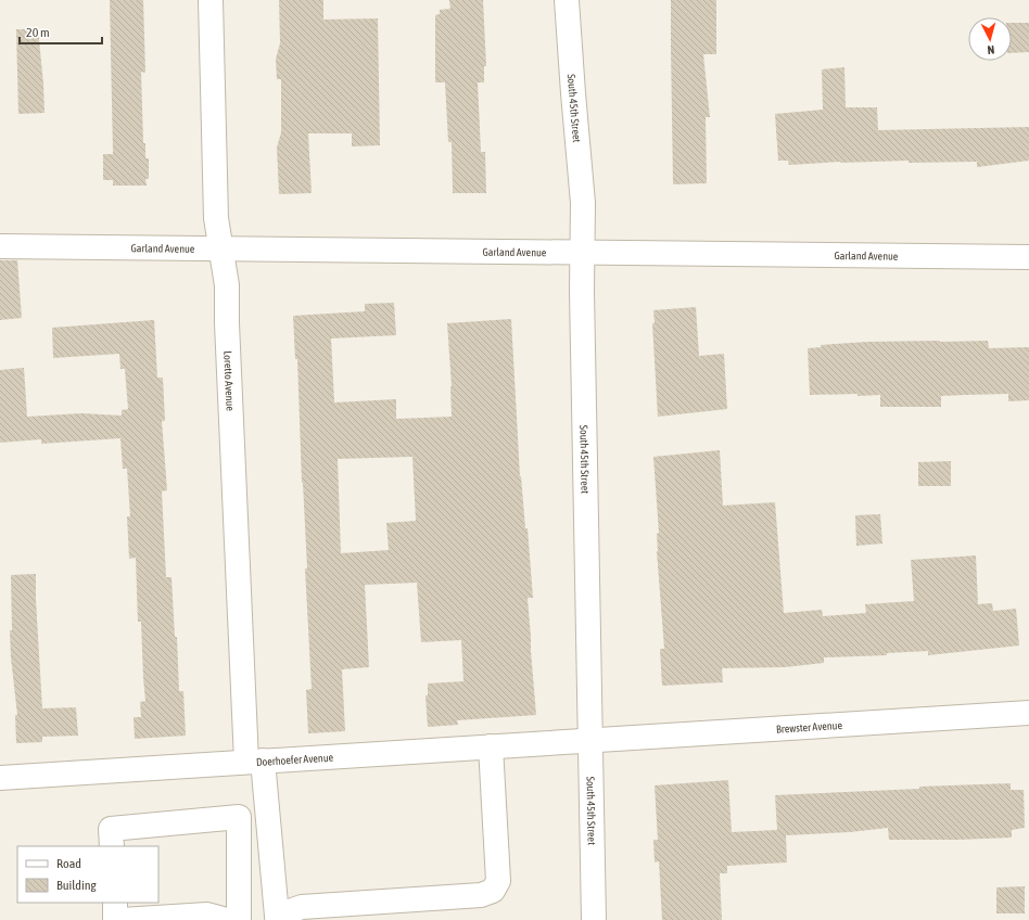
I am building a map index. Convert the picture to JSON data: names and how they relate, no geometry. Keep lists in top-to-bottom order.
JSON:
{
  "streets": {
    "street": [
      "South 45th Street",
      "Garland Avenue",
      "Loretto Avenue",
      "Brewster Avenue",
      "Doerhoefer Avenue"
    ]
  },
  "crossings": [
    ["South 45th Street", "Garland Avenue"],
    ["South 45th Street", "Brewster Avenue"],
    ["South 45th Street", "Doerhoefer Avenue"],
    ["Garland Avenue", "Loretto Avenue"],
    ["Loretto Avenue", "Doerhoefer Avenue"],
    ["Brewster Avenue", "Doerhoefer Avenue"]
  ],
  "legend": ["Road", "Building"],
  "scale_bar": "20 m",
  "north": "bottom"
}
